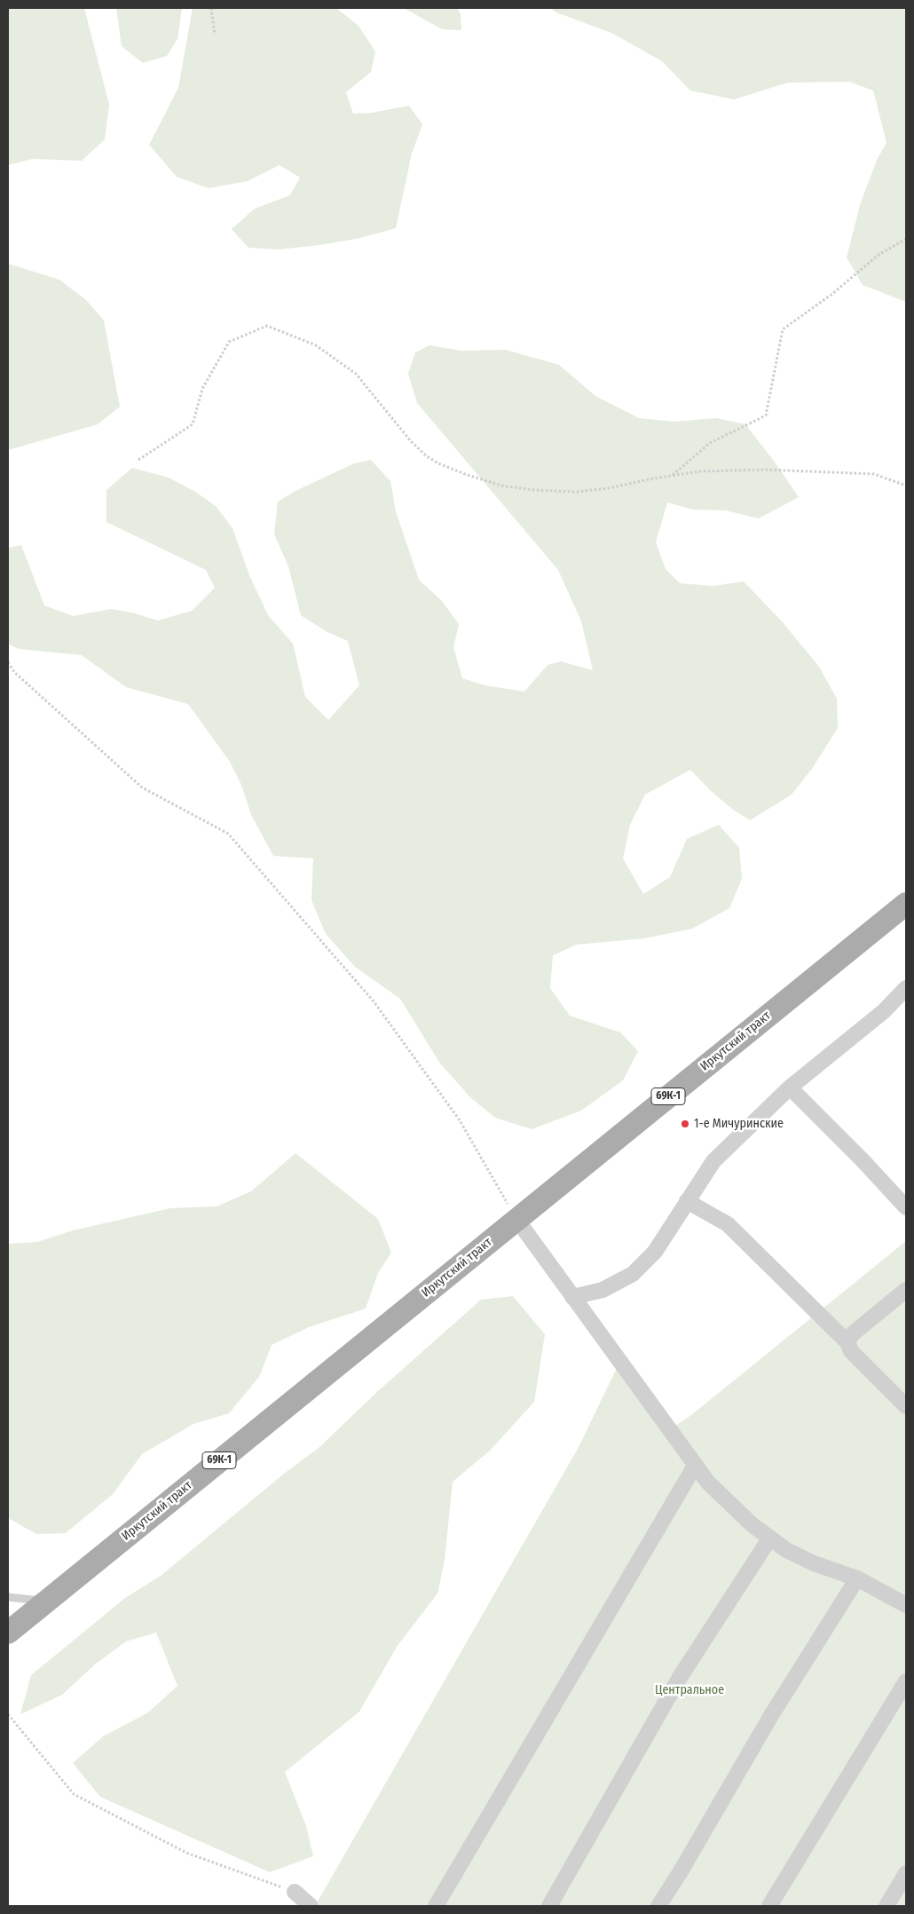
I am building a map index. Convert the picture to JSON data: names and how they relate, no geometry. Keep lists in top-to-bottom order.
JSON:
{
  "streets": {
    "main road": ["Иркутский тракт", "69К-1"]
  },
  "parks": ["Центральное"],
  "places": ["1-е Мичуринские"]
}
